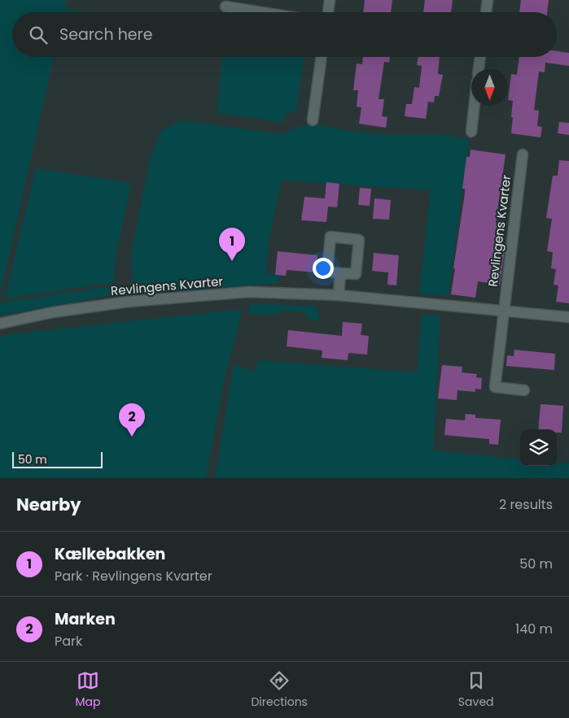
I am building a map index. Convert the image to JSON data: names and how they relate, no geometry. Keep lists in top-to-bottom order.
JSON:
{
  "streets": {
    "street": ["Revlingens Kvarter"]
  },
  "scale_bar": "50 m",
  "north": "bottom",
  "page": {
    "search": "Search here",
    "pins": ["1", "2"],
    "scale": "50 m",
    "heading": ["Nearby", "2 results"],
    "list": [
      {
        "mark": "1",
        "name": "Kælkebakken",
        "note": "Park · Revlingens Kvarter",
        "value": "50 m"
      },
      {
        "mark": "2",
        "name": "Marken",
        "note": "Park",
        "value": "140 m"
      }
    ],
    "nav": ["Map", "Directions", "Saved"]
  }
}
